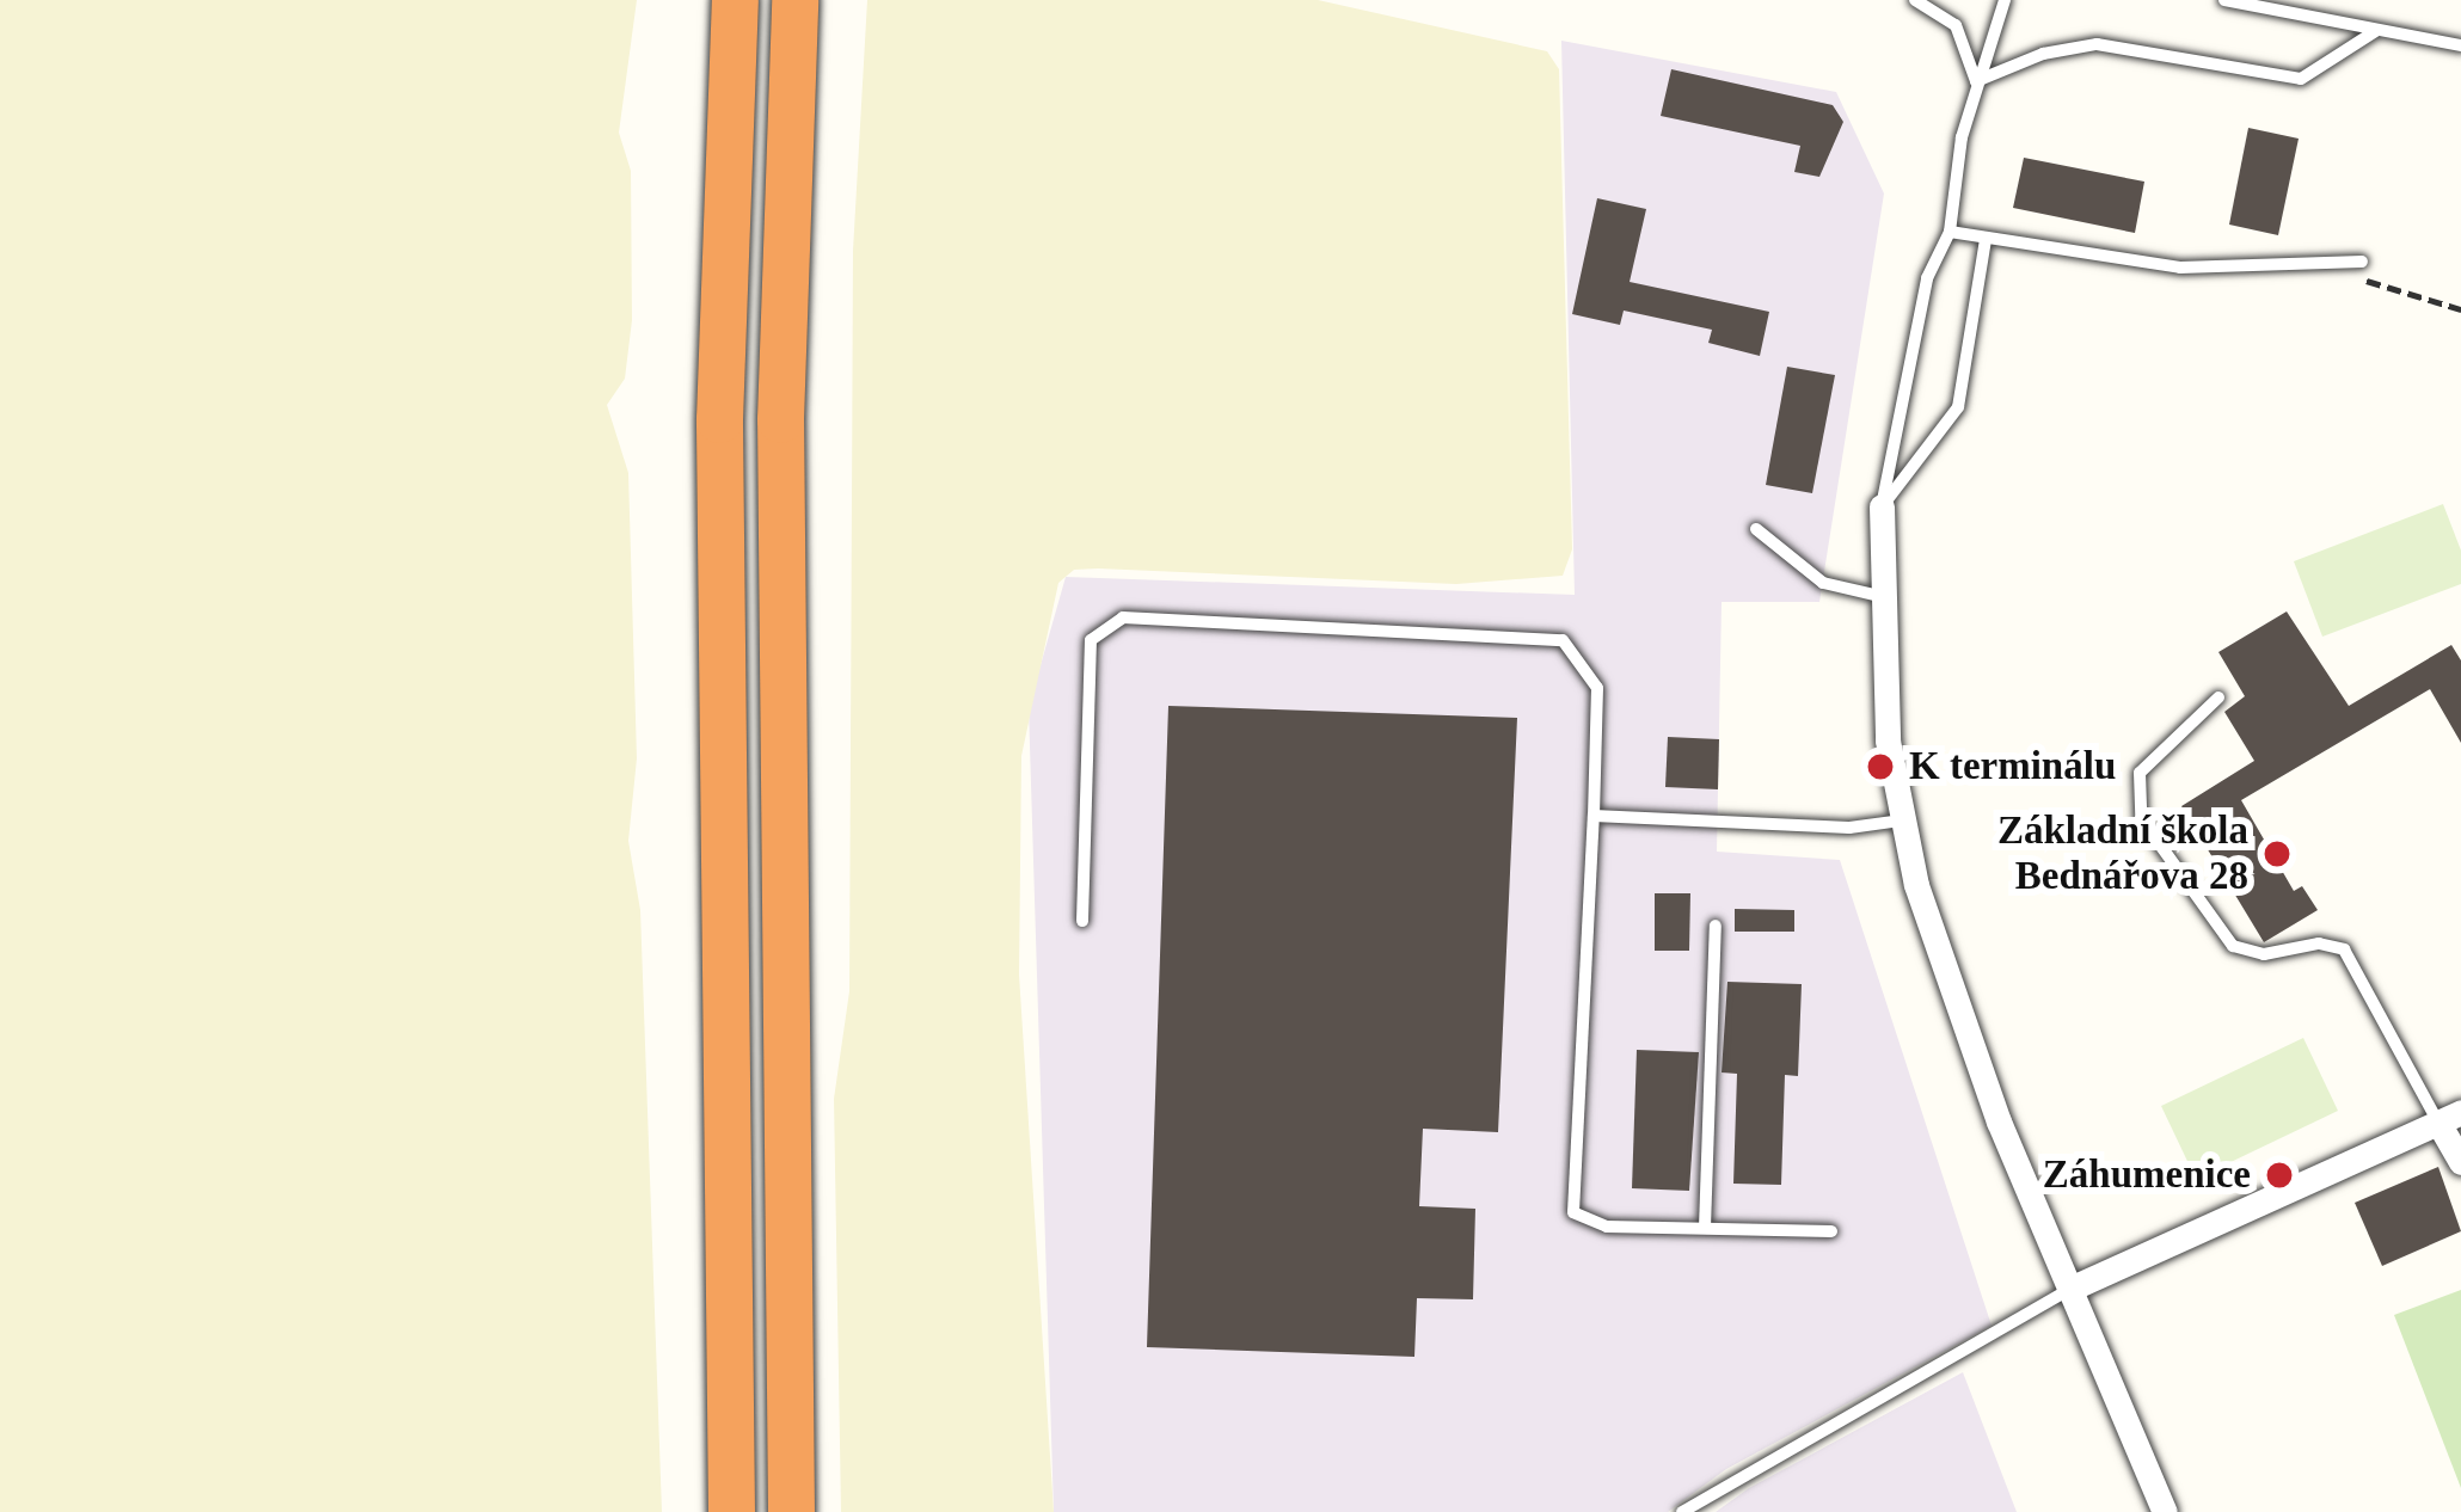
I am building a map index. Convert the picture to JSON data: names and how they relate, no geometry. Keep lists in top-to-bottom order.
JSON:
{
  "places": ["K terminálu", "Základní škola Bednářova 28", "Záhumenice"]
}
